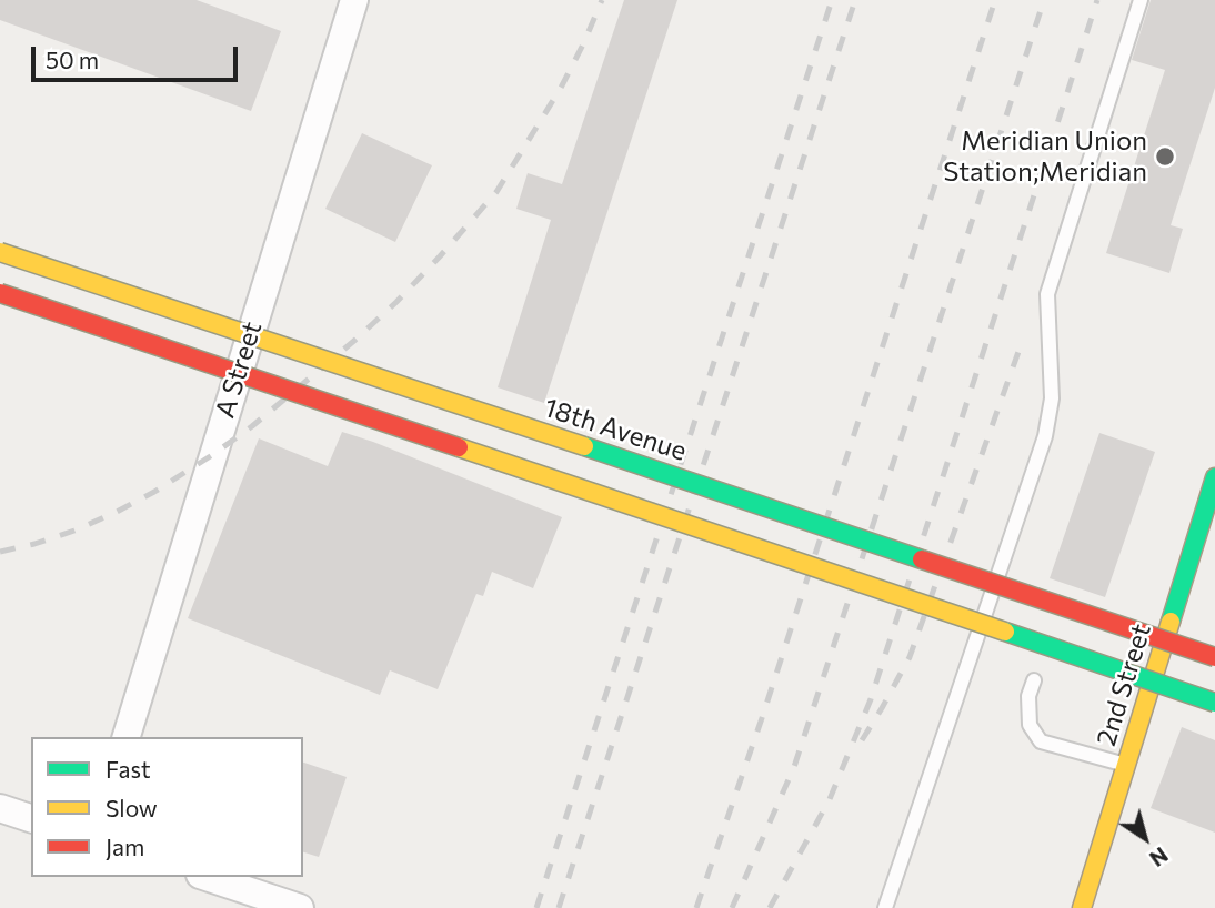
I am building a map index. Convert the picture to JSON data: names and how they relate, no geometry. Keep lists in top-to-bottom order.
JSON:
{
  "streets": {
    "street": ["A Street", "18th Avenue", "2nd Street"]
  },
  "places": ["Meridian Union Station;Meridian"],
  "legend": ["Fast", "Slow", "Jam"],
  "scale_bar": "50 m",
  "north": "bottom right"
}
